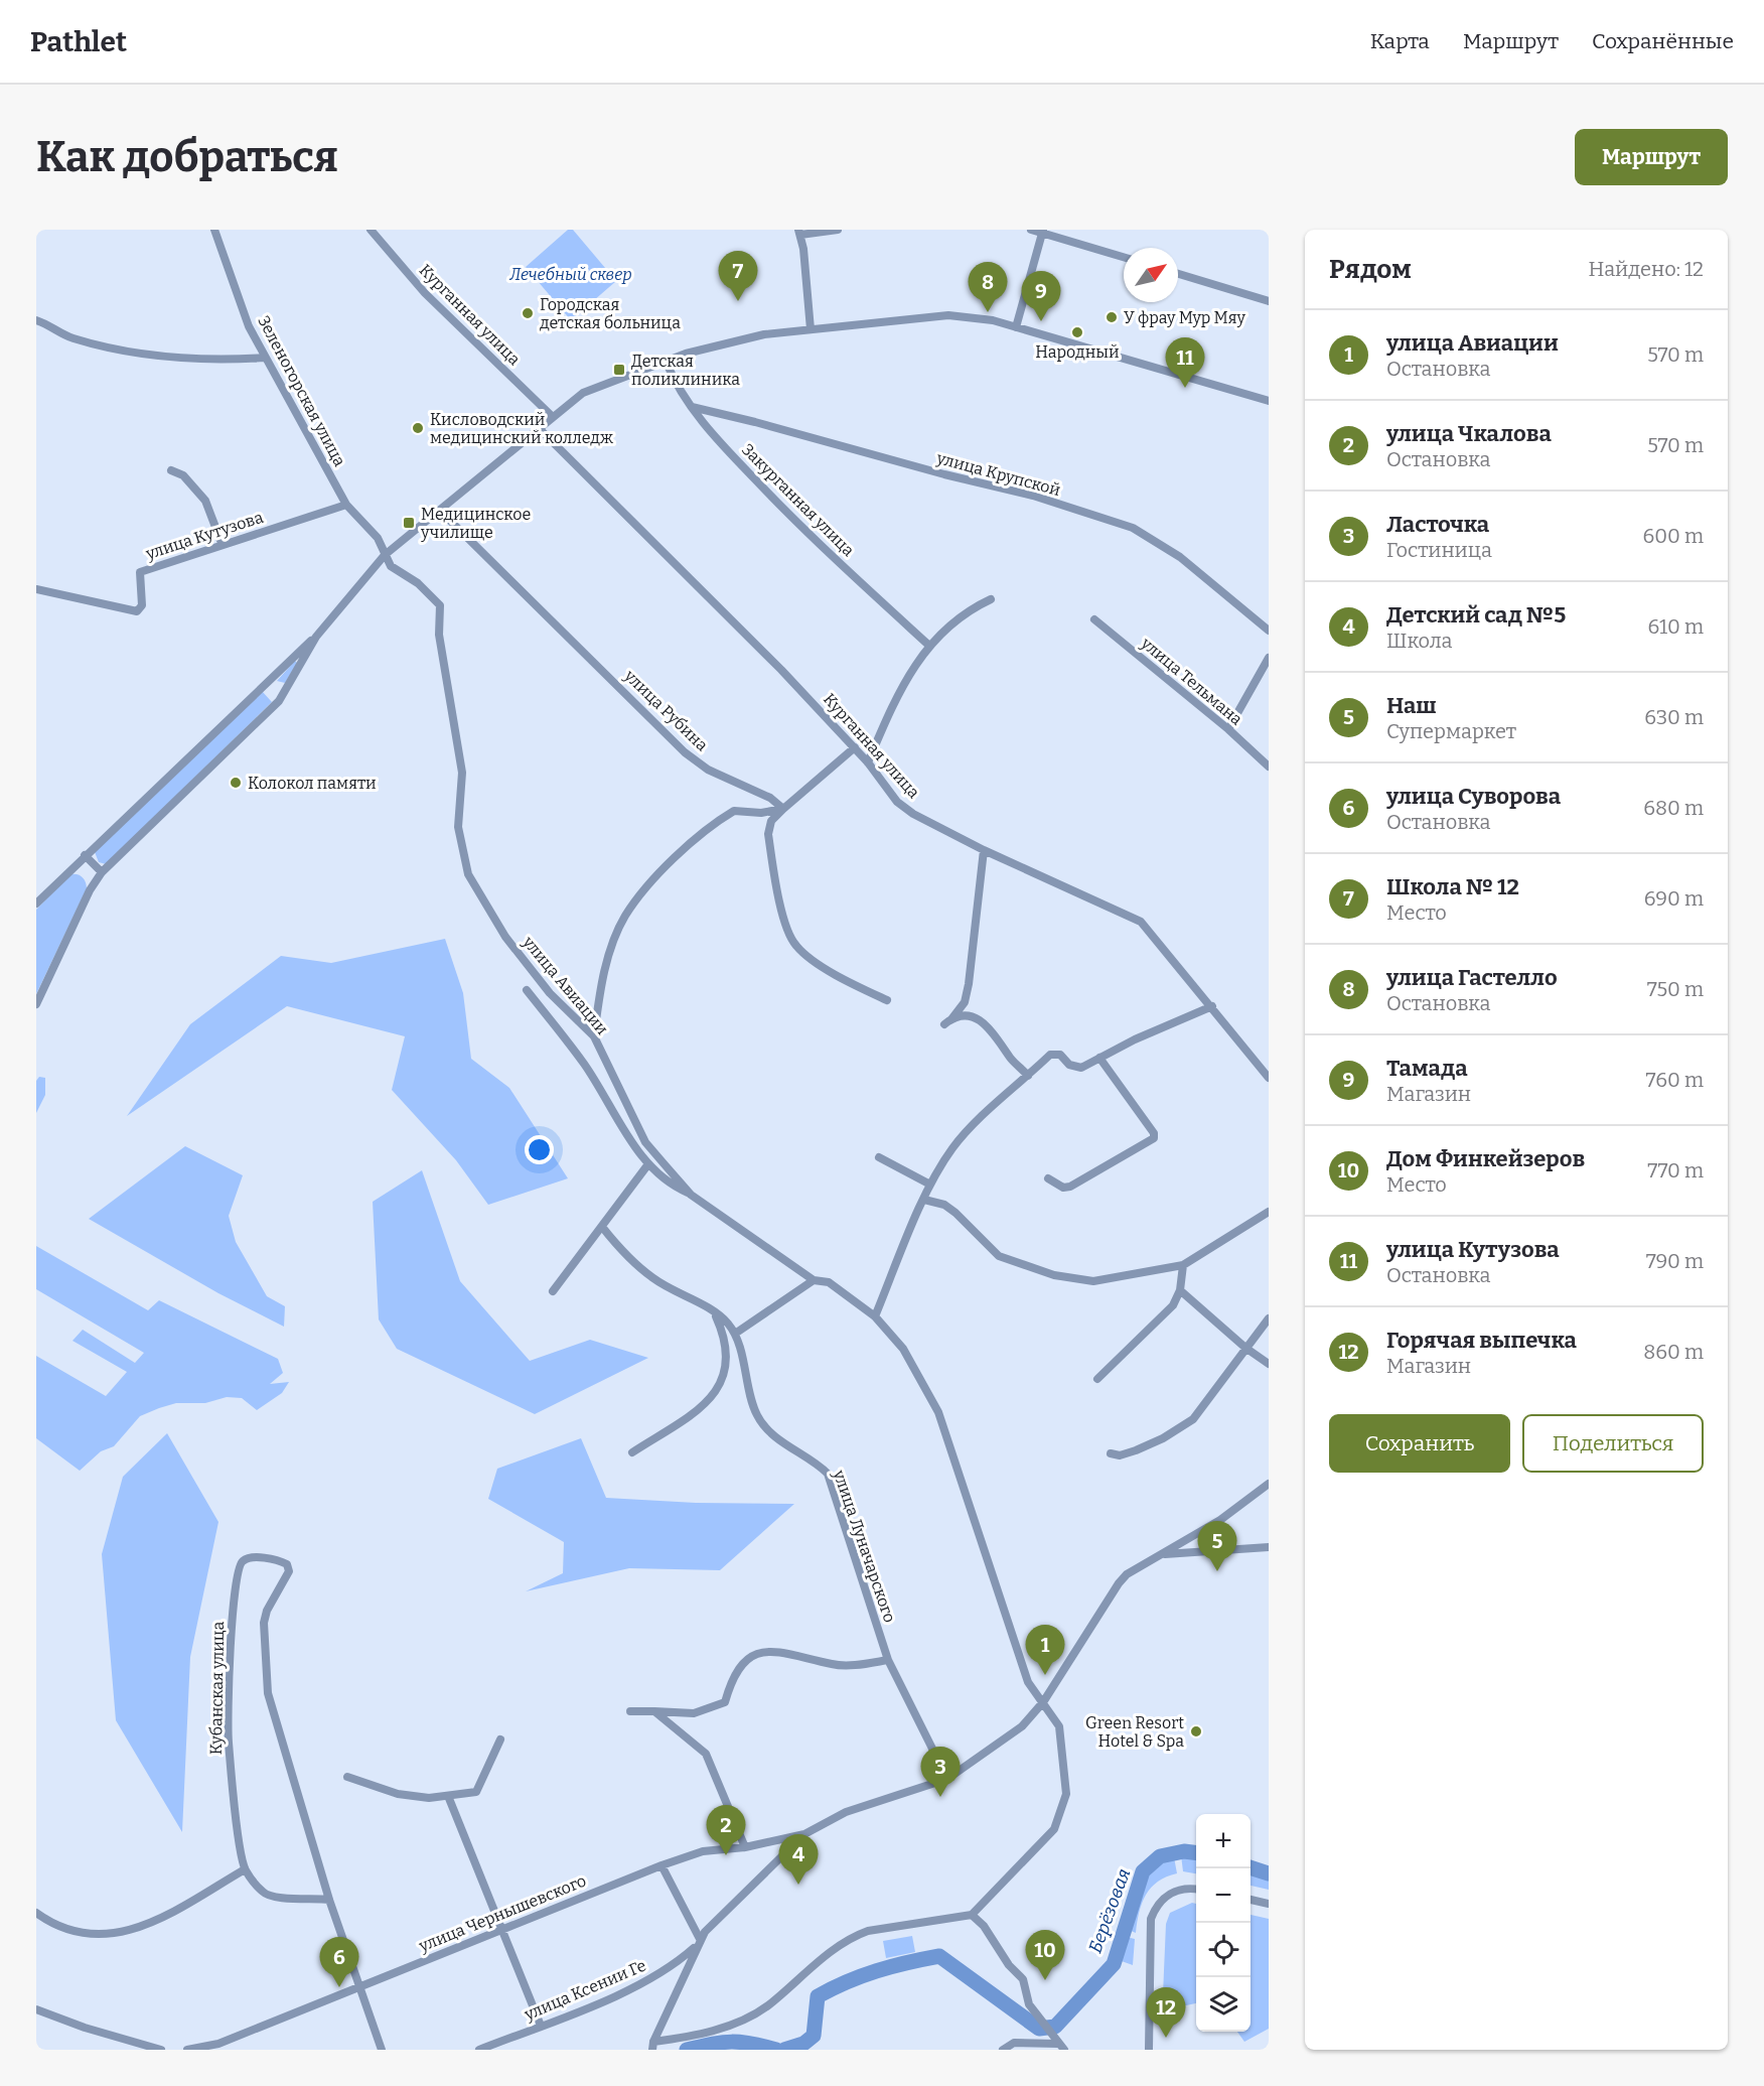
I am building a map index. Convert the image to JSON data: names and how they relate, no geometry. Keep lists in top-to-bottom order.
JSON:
{
  "streets": {
    "street": [
      "Курганная улица",
      "Зеленогорская улица",
      "улица Крупской",
      "Закурганная улица",
      "улица Кутузова",
      "улица Тельмана",
      "улица Рубина",
      "улица Авиации",
      "улица Луначарского",
      "Кубанская улица",
      "улица Чернышевского",
      "улица Ксении Ге"
    ]
  },
  "crossings": [
    ["Зеленогорская улица", "улица Кутузова"],
    ["Зеленогорская улица", "улица Авиации"],
    ["улица Крупской", "Закурганная улица"]
  ],
  "water": ["Берёзовая"],
  "parks": ["Лечебный сквер"],
  "places": {
    "other": [
      "Городская детская больница",
      "У фрау Мур Мяу",
      "Народный",
      "Кисловодский медицинский колледж",
      "Колокол памяти",
      "Green Resort Hotel & Spa"
    ],
    "transit": ["Детская поликлиника", "Медицинское училище"]
  },
  "north": "top right",
  "page": {
    "header": "Pathlet",
    "nav": ["Карта", "Маршрут", "Сохранённые"],
    "buttons": [
      "Маршрут",
      ["Сохранить", "Поделиться"]
    ],
    "title": "Как добраться",
    "heading": ["Рядом", "Найдено: 12"],
    "pins": [
      "7",
      "8",
      "9",
      "11",
      "5",
      "1",
      "3",
      "2",
      "4",
      "10",
      "6",
      "12"
    ],
    "list": [
      {
        "mark": "1",
        "name": "улица Авиации",
        "note": "Остановка",
        "value": "570 m"
      },
      {
        "mark": "2",
        "name": "улица Чкалова",
        "note": "Остановка",
        "value": "570 m"
      },
      {
        "mark": "3",
        "name": "Ласточка",
        "note": "Гостиница",
        "value": "600 m"
      },
      {
        "mark": "4",
        "name": "Детский сад №5",
        "note": "Школа",
        "value": "610 m"
      },
      {
        "mark": "5",
        "name": "Наш",
        "note": "Супермаркет",
        "value": "630 m"
      },
      {
        "mark": "6",
        "name": "улица Суворова",
        "note": "Остановка",
        "value": "680 m"
      },
      {
        "mark": "7",
        "name": "Школа № 12",
        "note": "Место",
        "value": "690 m"
      },
      {
        "mark": "8",
        "name": "улица Гастелло",
        "note": "Остановка",
        "value": "750 m"
      },
      {
        "mark": "9",
        "name": "Тамада",
        "note": "Магазин",
        "value": "760 m"
      },
      {
        "mark": "10",
        "name": "Дом Финкейзеров",
        "note": "Место",
        "value": "770 m"
      },
      {
        "mark": "11",
        "name": "улица Кутузова",
        "note": "Остановка",
        "value": "790 m"
      },
      {
        "mark": "12",
        "name": "Горячая выпечка",
        "note": "Магазин",
        "value": "860 m"
      }
    ],
    "map_buttons": ["+", "−"]
  }
}
